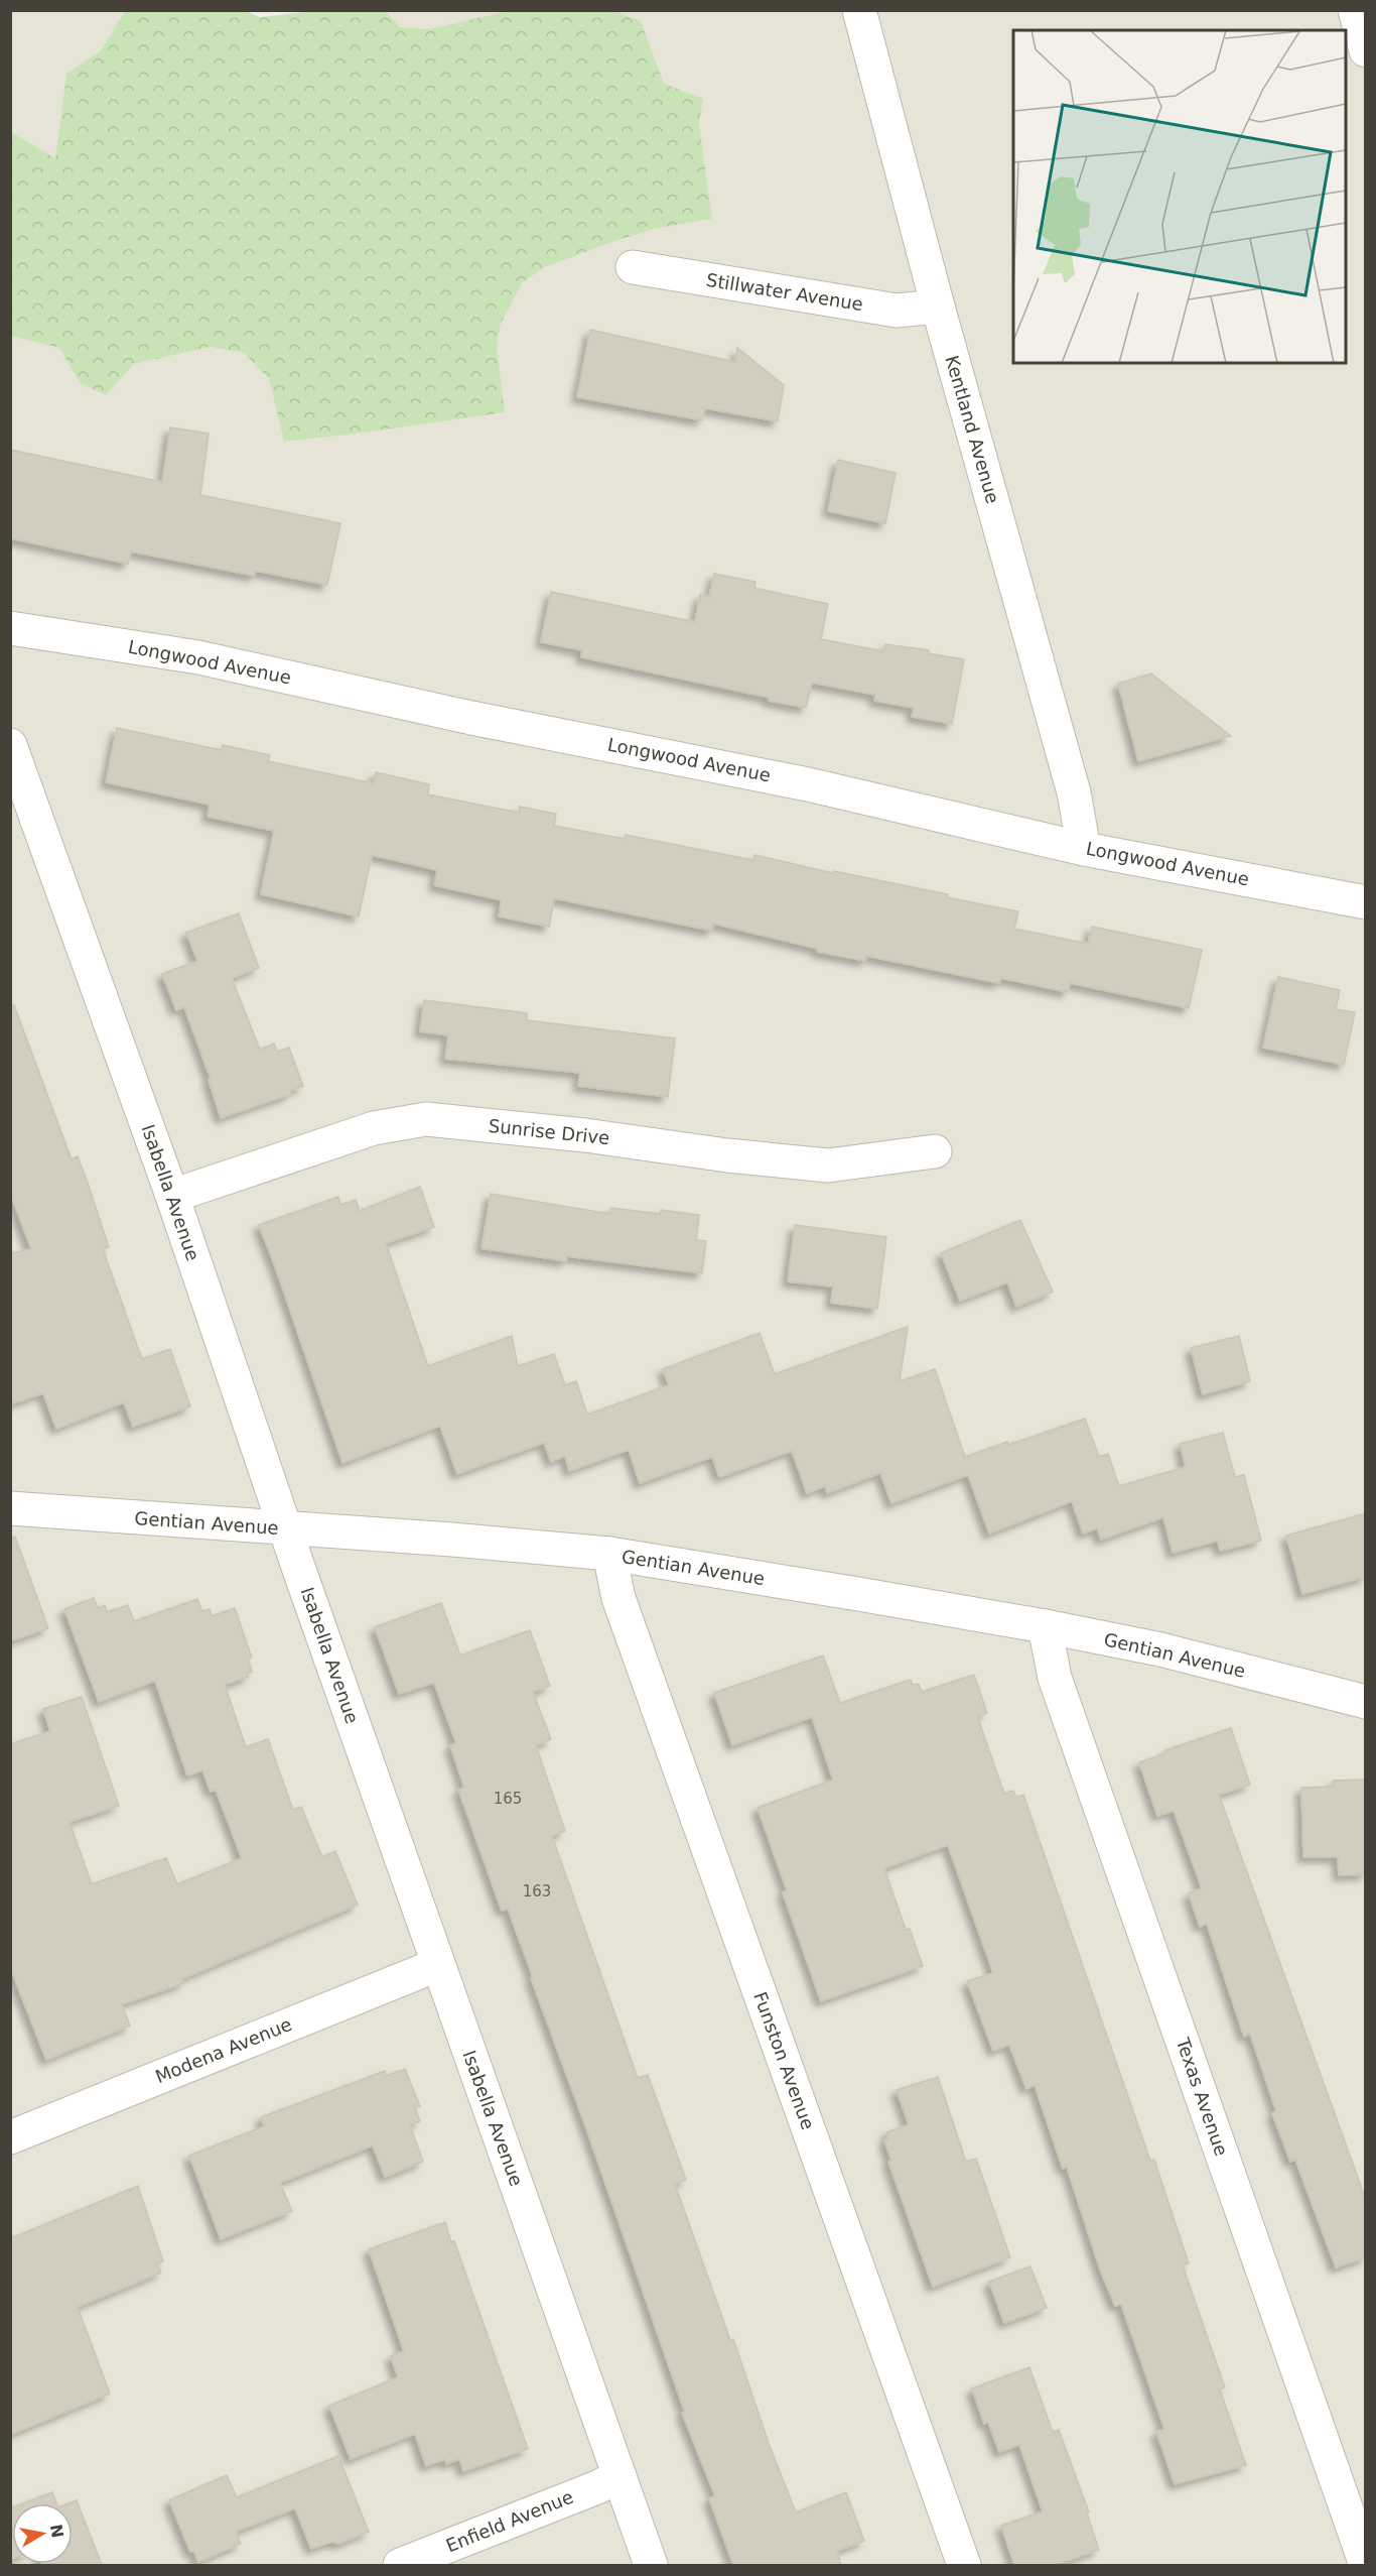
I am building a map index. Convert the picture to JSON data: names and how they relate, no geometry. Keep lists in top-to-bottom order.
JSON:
{
  "streets": {
    "street": [
      "Stillwater Avenue",
      "Kentland Avenue",
      "Longwood Avenue",
      "Sunrise Drive",
      "Isabella Avenue",
      "Gentian Avenue",
      "Modena Avenue",
      "Funston Avenue",
      "Texas Avenue",
      "Enfield Avenue"
    ]
  },
  "crossings": [
    ["Stillwater Avenue", "Kentland Avenue"],
    ["Kentland Avenue", "Longwood Avenue"],
    ["Sunrise Drive", "Isabella Avenue"],
    ["Isabella Avenue", "Gentian Avenue"],
    ["Isabella Avenue", "Modena Avenue"],
    ["Isabella Avenue", "Enfield Avenue"],
    ["Gentian Avenue", "Funston Avenue"],
    ["Gentian Avenue", "Texas Avenue"]
  ],
  "house_numbers": ["165", "163"],
  "north": "right"
}
